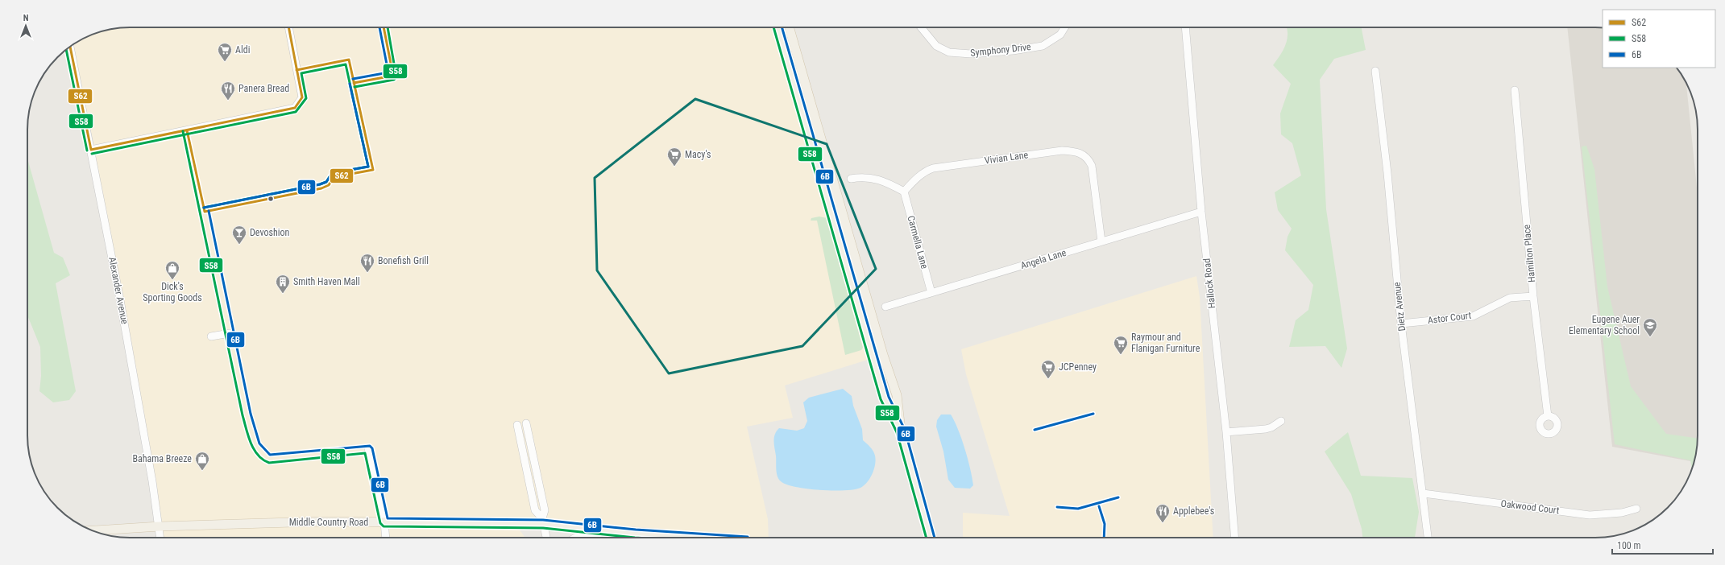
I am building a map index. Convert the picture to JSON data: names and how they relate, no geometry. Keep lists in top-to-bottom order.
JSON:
{
  "streets": {
    "main road": ["Middle Country Road"],
    "street": [
      "Symphony Drive",
      "Vivian Lane",
      "Carmella Lane",
      "Hamilton Place",
      "Angela Lane",
      "Hallock Road",
      "Alexander Avenue",
      "Dietz Avenue",
      "Astor Court",
      "Oakwood Court"
    ]
  },
  "crossings": [
    ["Vivian Lane", "Carmella Lane"],
    ["Vivian Lane", "Angela Lane"],
    ["Carmella Lane", "Angela Lane"],
    ["Hamilton Place", "Astor Court"],
    ["Angela Lane", "Hallock Road"],
    ["Alexander Avenue", "Middle Country Road"],
    ["Dietz Avenue", "Astor Court"],
    ["Dietz Avenue", "Oakwood Court"]
  ],
  "places": {
    "supermarket": [
      "Aldi",
      "Macy's",
      "Raymour and Flanigan Furniture",
      "JCPenney"
    ],
    "restaurant": ["Panera Bread", "Bonefish Grill", "Applebee's"],
    "bar": ["Devoshion"],
    "shop": ["Dick's Sporting Goods", "Bahama Breeze"],
    "building": ["Smith Haven Mall"],
    "school or university": ["Eugene Auer Elementary School"]
  },
  "lines": ["transit line S62", "transit line S58", "transit line 6B"],
  "legend": ["S62", "S58", "6B"],
  "scale_bar": "100 m",
  "north": "top"
}
